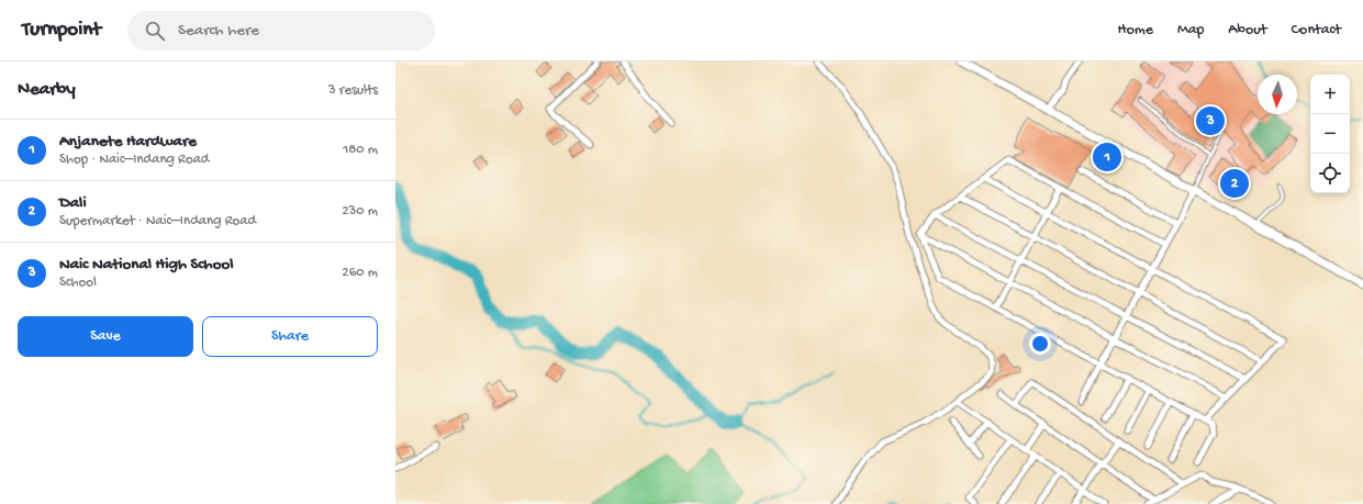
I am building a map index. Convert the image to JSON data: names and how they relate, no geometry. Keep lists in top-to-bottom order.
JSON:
{
  "north": "bottom",
  "page": {
    "header": "Turnpoint",
    "search": "Search here",
    "nav": [
      "Home",
      "Map",
      "About",
      "Contact"
    ],
    "heading": ["Nearby", "3 results"],
    "map_buttons": ["+", "−"],
    "pins": ["3", "1", "2"],
    "list": [
      {
        "mark": "1",
        "name": "Anjanete Hardware",
        "note": "Shop · Naic–Indang Road",
        "value": "180 m"
      },
      {
        "mark": "2",
        "name": "Dali",
        "note": "Supermarket · Naic–Indang Road",
        "value": "230 m"
      },
      {
        "mark": "3",
        "name": "Naic National High School",
        "note": "School",
        "value": "260 m"
      }
    ],
    "buttons": ["Save", "Share"]
  }
}
